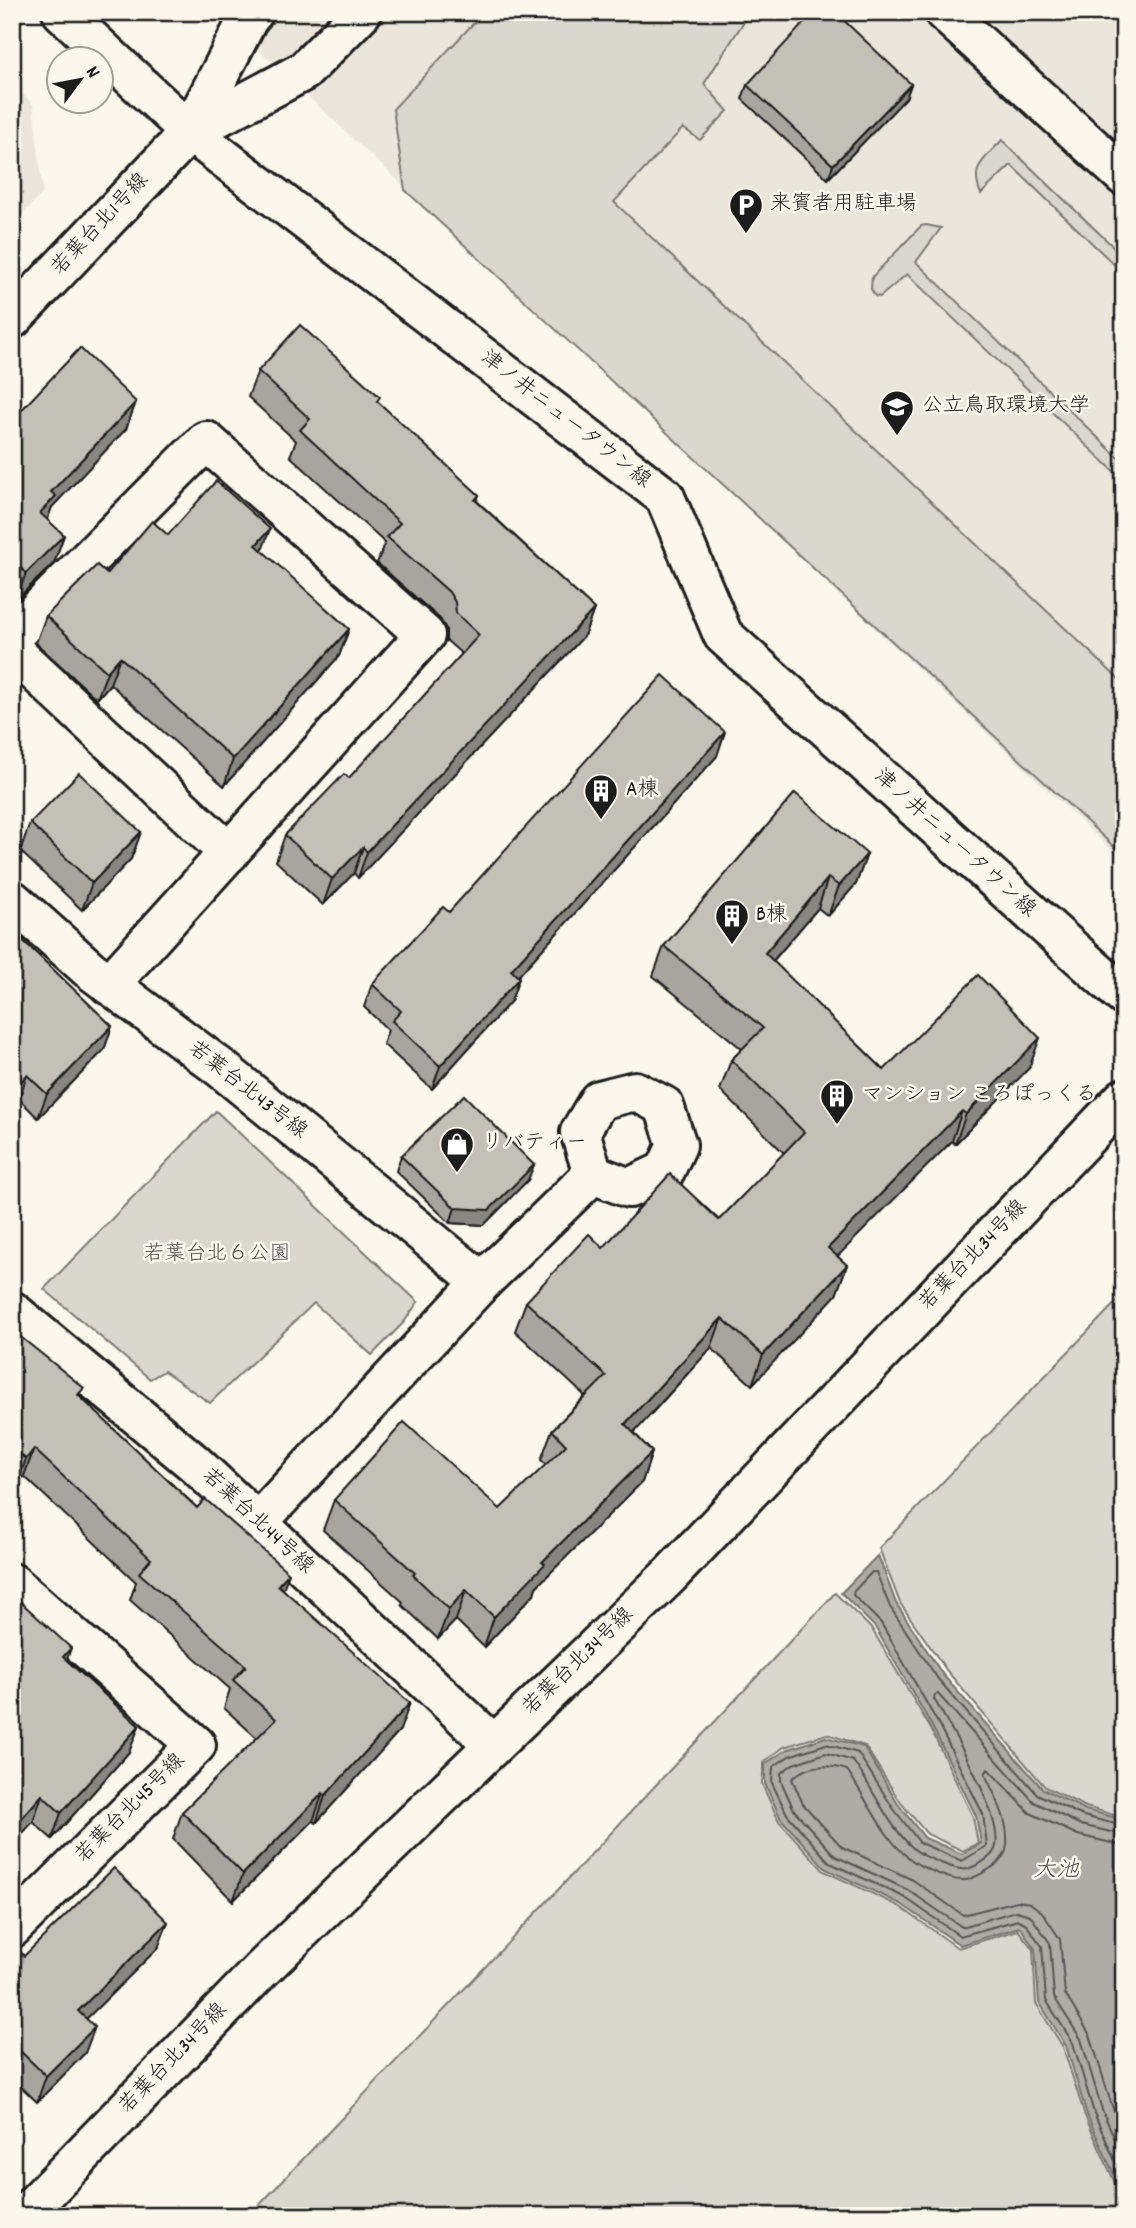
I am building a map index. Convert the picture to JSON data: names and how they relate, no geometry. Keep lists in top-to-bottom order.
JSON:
{
  "streets": {
    "street": [
      "若葉台北1号線",
      "津ノ井ニュータウン線",
      "若葉台北43号線",
      "若葉台北34号線",
      "若葉台北44号線",
      "若葉台北45号線"
    ]
  },
  "crossings": [
    ["若葉台北1号線", "津ノ井ニュータウン線"],
    ["若葉台北34号線", "若葉台北44号線"]
  ],
  "water": ["大池"],
  "parks": ["若葉台北６公園"],
  "places": {
    "parking": ["来賓者用駐車場"],
    "school or university": ["公立鳥取環境大学"],
    "building": ["A棟", "B棟", "マンション ころぽっくる"],
    "shop": ["リバティー"]
  },
  "north": "top right"
}
